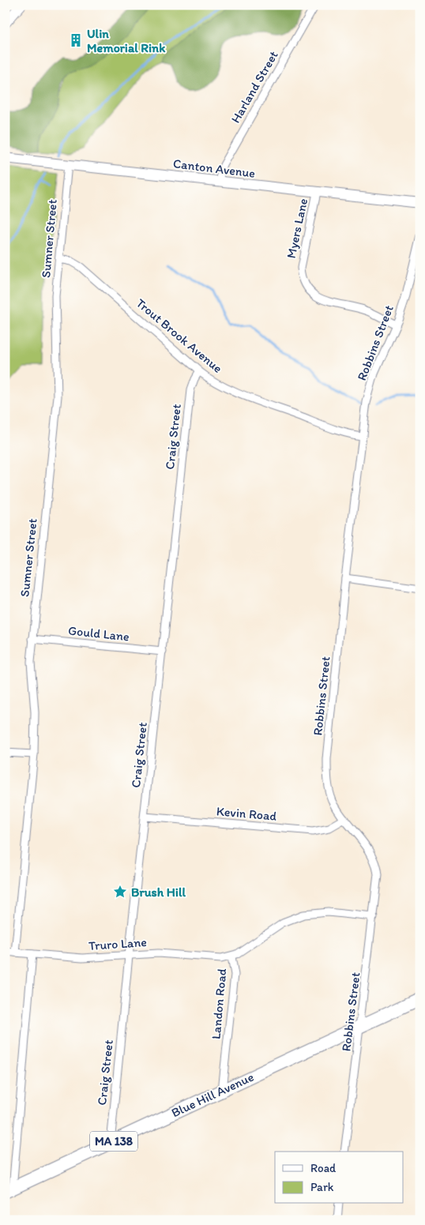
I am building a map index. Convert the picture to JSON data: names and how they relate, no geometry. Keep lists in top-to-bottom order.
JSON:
{
  "streets": {
    "highway": ["Blue Hill Avenue", "MA 138"],
    "main road": ["Canton Avenue"],
    "street": [
      "Harland Street",
      "Myers Lane",
      "Sumner Street",
      "Trout Brook Avenue",
      "Robbins Street",
      "Craig Street",
      "Gould Lane",
      "Kevin Road",
      "Truro Lane",
      "Landon Road"
    ]
  },
  "crossings": [
    ["Harland Street", "Canton Avenue"],
    ["Canton Avenue", "Myers Lane"],
    ["Canton Avenue", "Sumner Street"],
    ["Myers Lane", "Robbins Street"],
    ["Sumner Street", "Trout Brook Avenue"],
    ["Sumner Street", "Gould Lane"],
    ["Sumner Street", "Truro Lane"],
    ["Trout Brook Avenue", "Robbins Street"],
    ["Trout Brook Avenue", "Craig Street"],
    ["Robbins Street", "Kevin Road"],
    ["Robbins Street", "Landon Road"],
    ["Robbins Street", "Blue Hill Avenue"],
    ["Craig Street", "Gould Lane"],
    ["Craig Street", "Kevin Road"],
    ["Craig Street", "Truro Lane"],
    ["Craig Street", "Blue Hill Avenue"],
    ["Truro Lane", "Landon Road"],
    ["Landon Road", "Blue Hill Avenue"]
  ],
  "places": {
    "building": ["Ulin Memorial Rink"],
    "place": ["Brush Hill"]
  },
  "legend": ["Road", "Park"]
}
